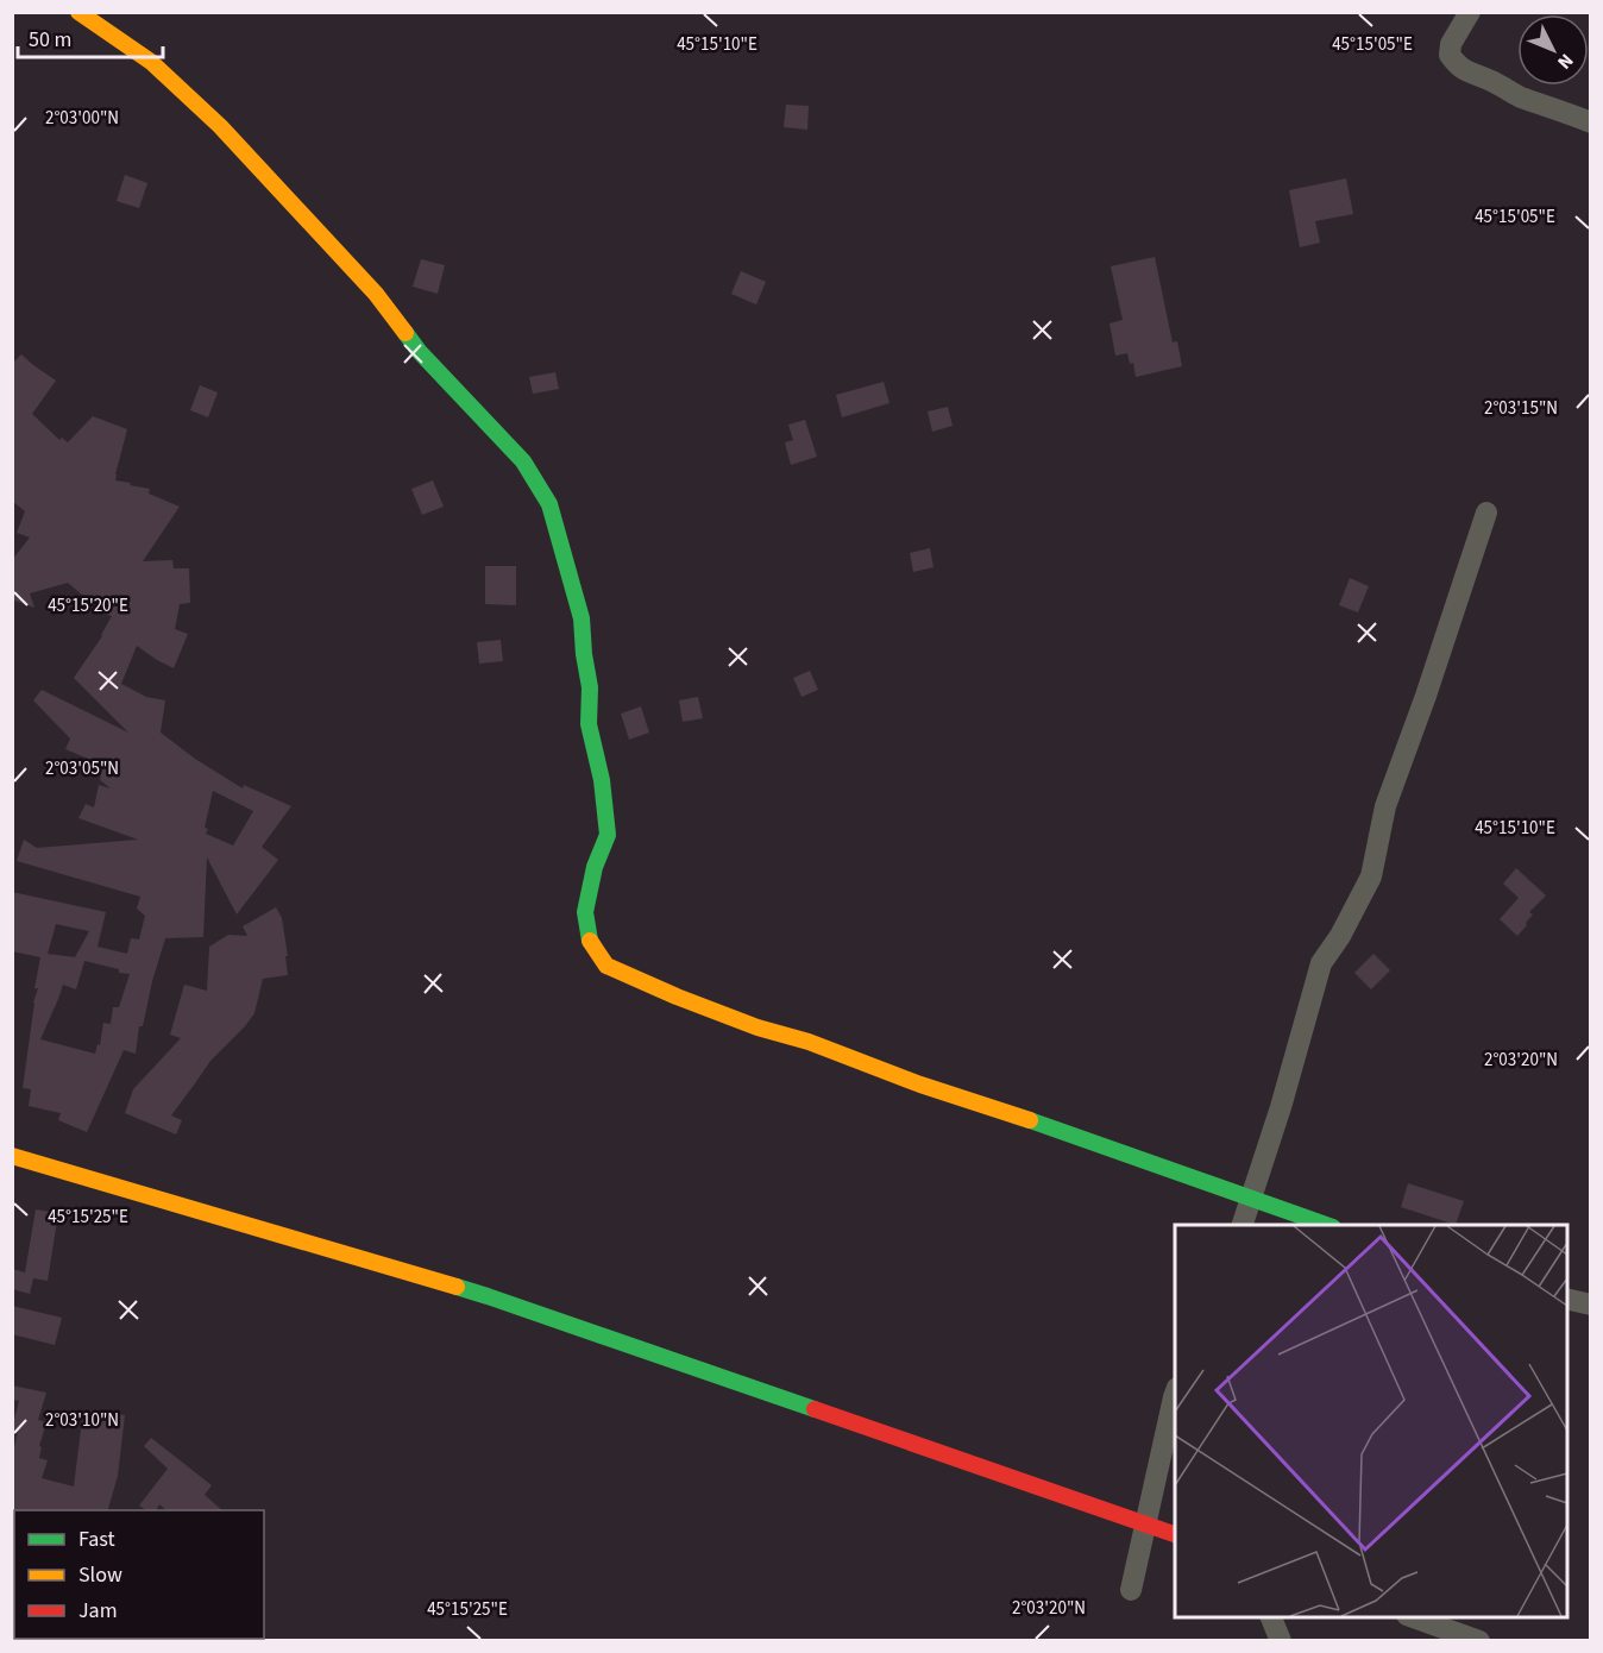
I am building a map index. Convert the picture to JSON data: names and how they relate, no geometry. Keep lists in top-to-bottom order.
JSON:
{
  "legend": ["Fast", "Slow", "Jam"],
  "scale_bar": "50 m",
  "north": "bottom right",
  "coordinates": [
    "45°15'10\"E",
    "45°15'05\"E",
    "2°03'00\"N",
    "2°03'15\"N",
    "45°15'20\"E",
    "2°03'05\"N",
    "2°03'20\"N",
    "45°15'25\"E",
    "2°03'10\"N"
  ]
}
